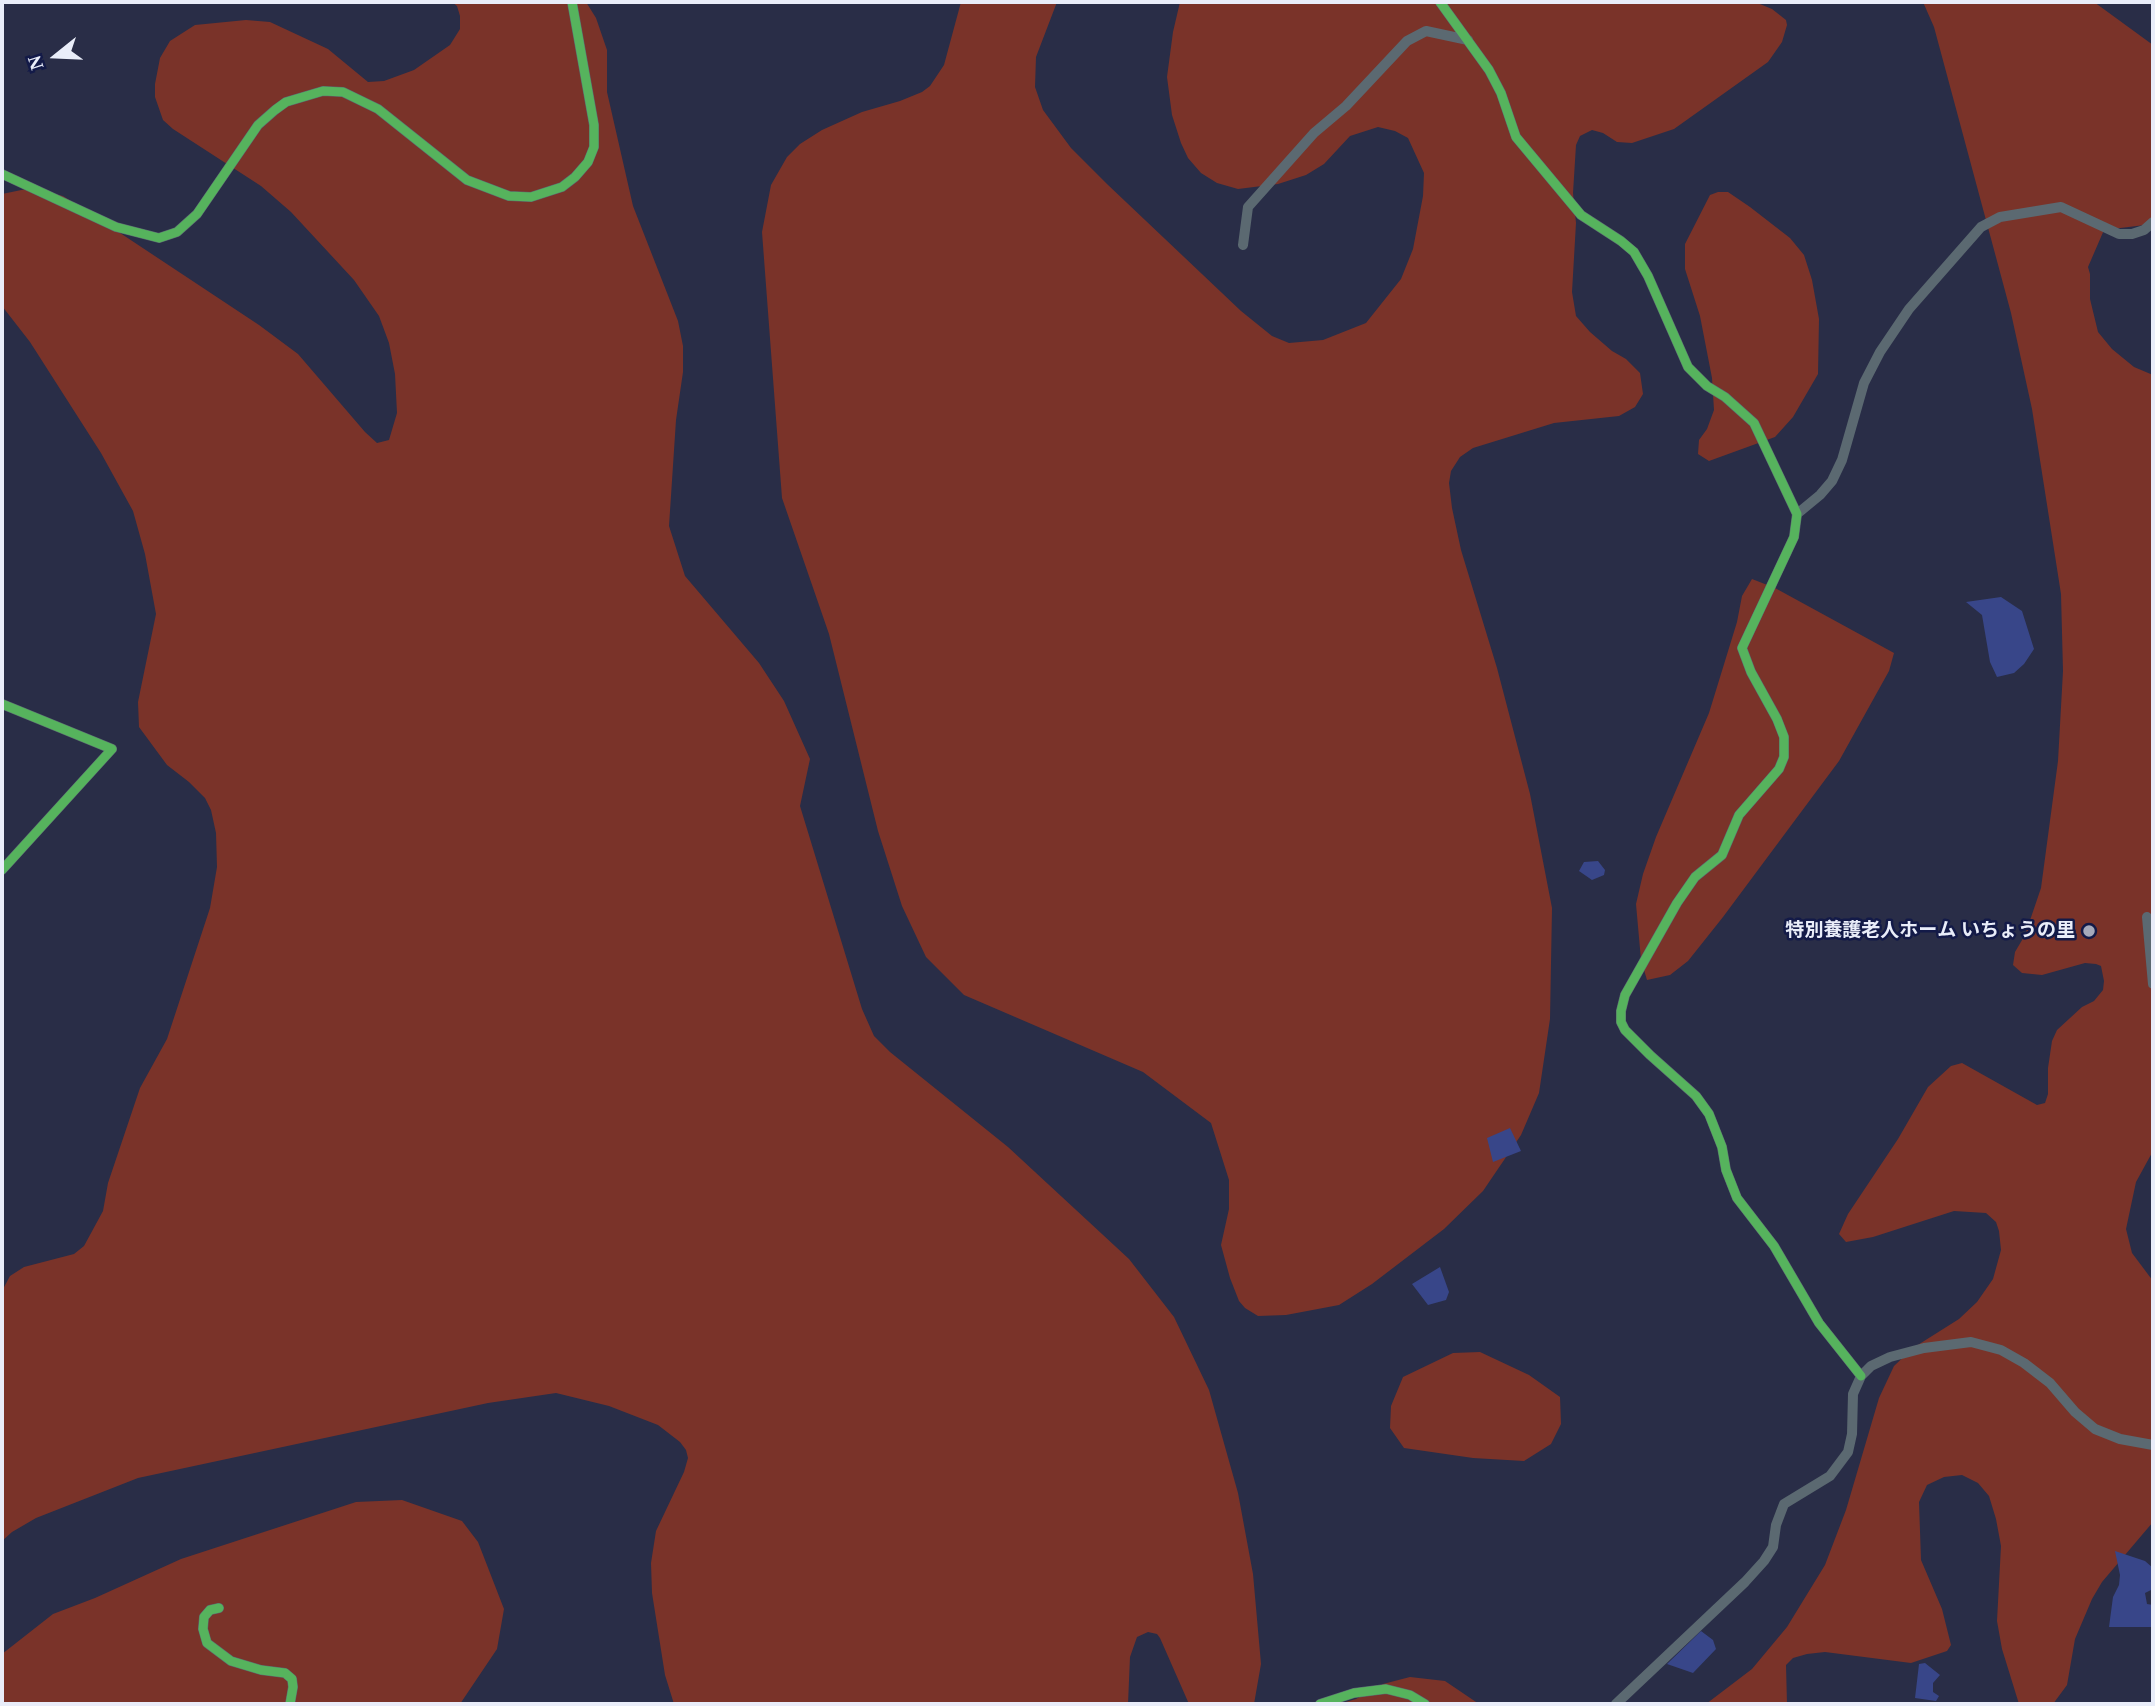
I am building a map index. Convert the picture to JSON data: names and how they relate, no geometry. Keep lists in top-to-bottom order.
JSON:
{
  "places": ["特別養護老人ホーム いちょうの里"],
  "north": "left"
}
